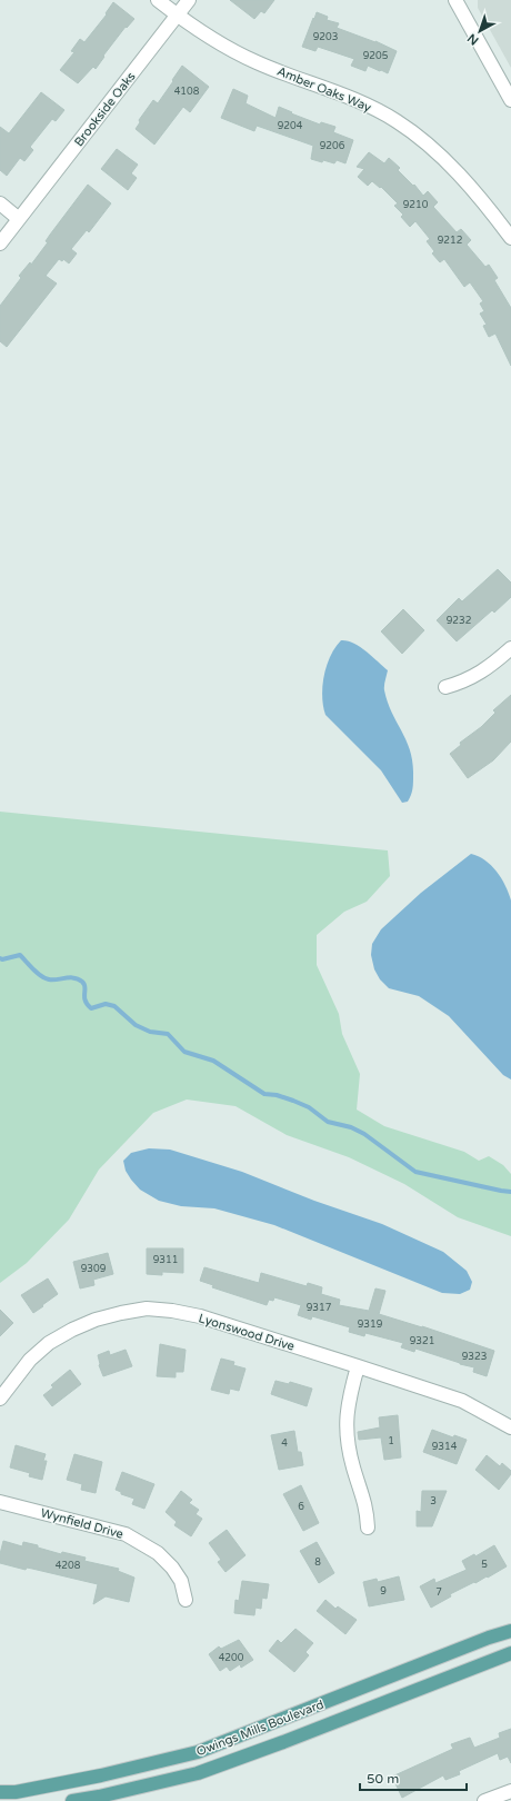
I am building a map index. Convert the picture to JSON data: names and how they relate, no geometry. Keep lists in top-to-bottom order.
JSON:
{
  "streets": {
    "main road": ["Owings Mills Boulevard"],
    "street": [
      "Amber Oaks Way",
      "Brookside Oaks",
      "Lyonswood Drive",
      "Wynfield Drive"
    ]
  },
  "crossings": [
    ["Amber Oaks Way", "Brookside Oaks"]
  ],
  "house_numbers": [
    "9203",
    "9205",
    "4108",
    "9204",
    "9206",
    "9210",
    "9212",
    "9232",
    "9311",
    "9309",
    "9317",
    "9319",
    "9321",
    "9323",
    "1",
    "4",
    "9314",
    "3",
    "6",
    "8",
    "5",
    "4208",
    "9",
    "7",
    "4200"
  ],
  "scale_bar": "50 m",
  "north": "bottom left"
}
